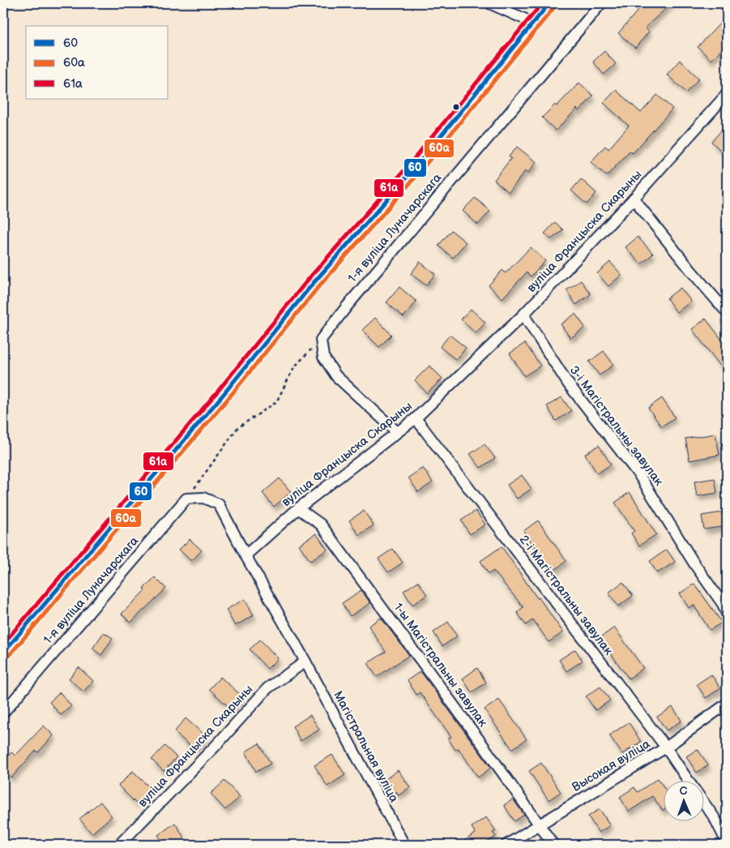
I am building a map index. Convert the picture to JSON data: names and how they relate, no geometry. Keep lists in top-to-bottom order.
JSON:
{
  "streets": {
    "street": [
      "1-я вуліца Луначарскага",
      "вуліца Францыска Скарыны",
      "3-і Магістральны завулак",
      "2-і Магістральны завулак",
      "1-ы Магістральны завулак",
      "Магістральная вуліца",
      "Высокая вуліца"
    ]
  },
  "crossings": [
    ["вуліца Францыска Скарыны", "3-і Магістральны завулак"],
    ["вуліца Францыска Скарыны", "2-і Магістральны завулак"],
    ["вуліца Францыска Скарыны", "1-ы Магістральны завулак"],
    ["вуліца Францыска Скарыны", "Магістральная вуліца"],
    ["2-і Магістральны завулак", "Высокая вуліца"],
    ["1-ы Магістральны завулак", "Высокая вуліца"]
  ],
  "lines": ["transit line 60", "transit line 61а", "transit line 60а"],
  "legend": ["60", "60а", "61а"],
  "north": "top"
}
